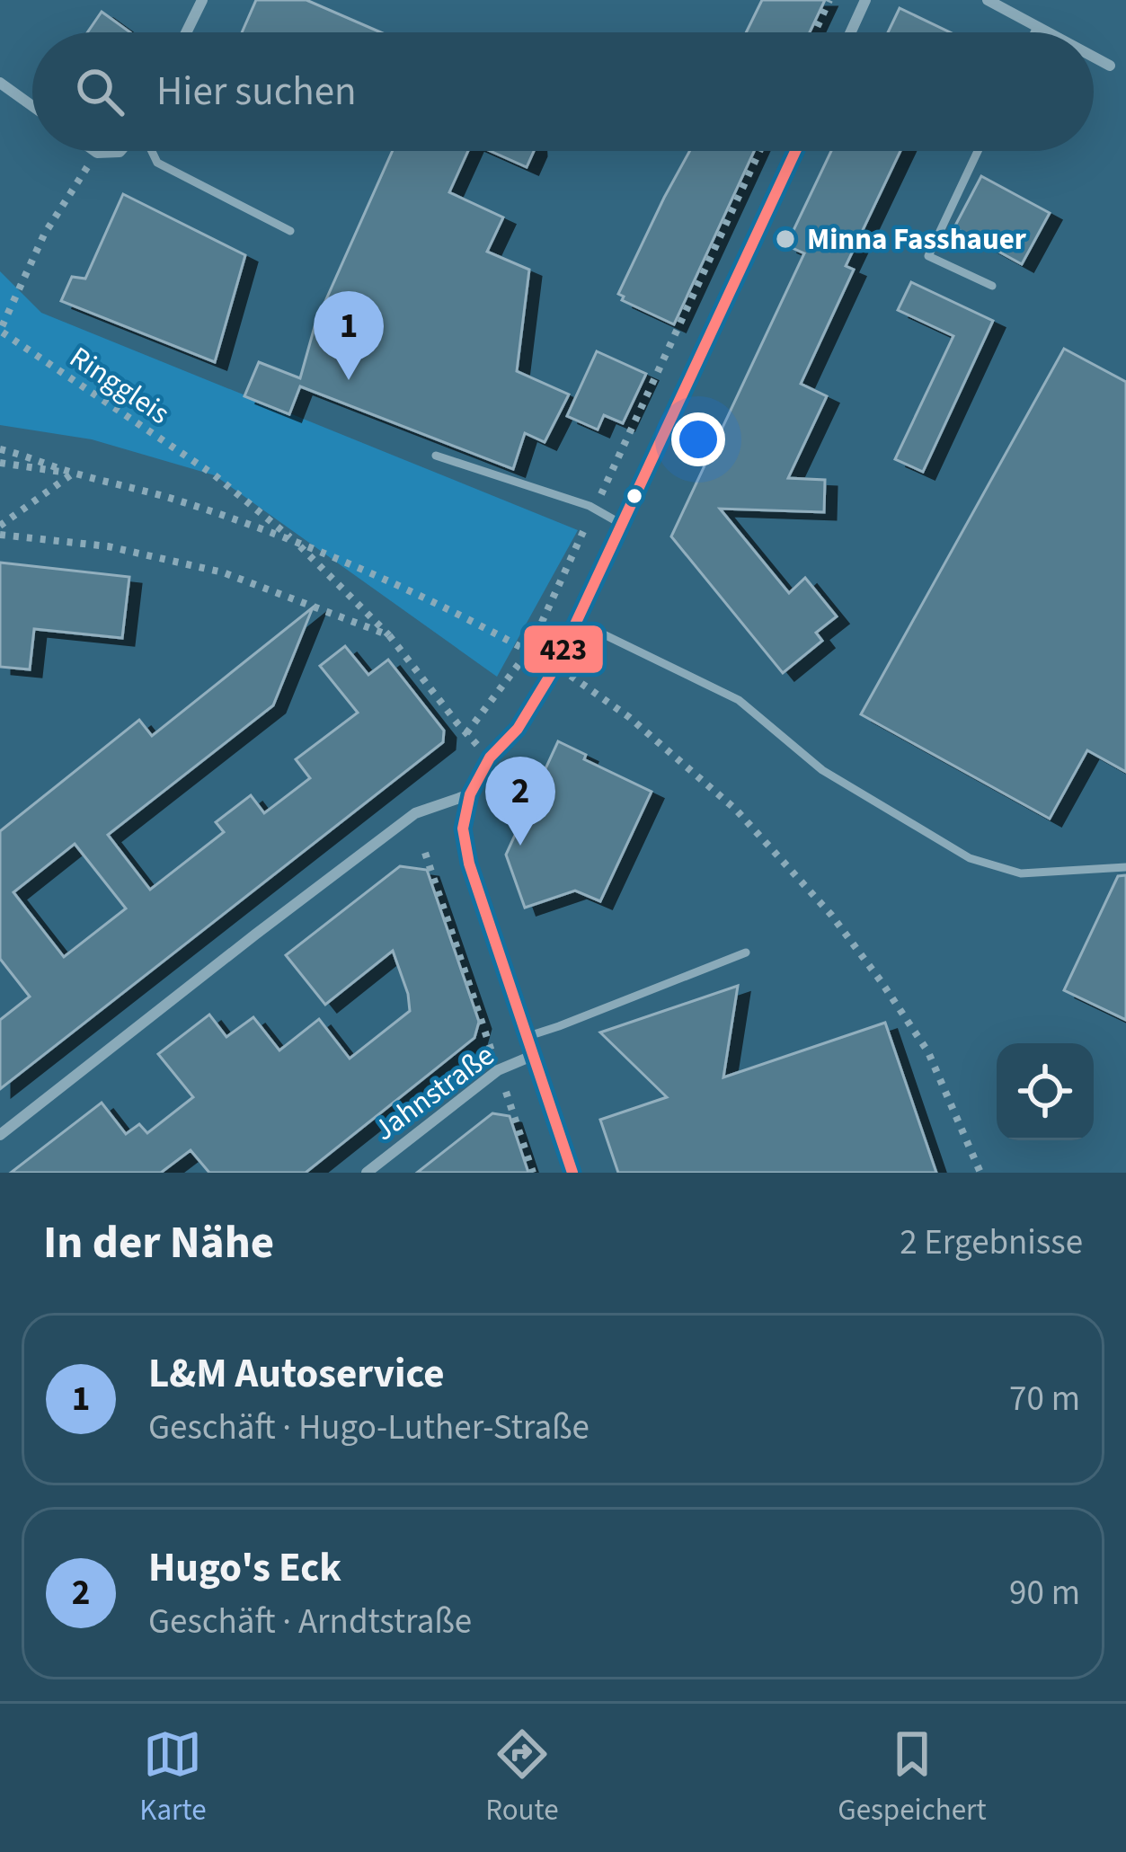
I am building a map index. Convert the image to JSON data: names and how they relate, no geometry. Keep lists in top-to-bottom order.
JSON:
{
  "streets": {
    "street": ["Jahnstraße"],
    "path": ["Ringgleis"]
  },
  "places": ["Minna Fasshauer"],
  "lines": ["transit line 423"],
  "page": {
    "search": "Hier suchen",
    "pins": ["1", "2"],
    "heading": ["In der Nähe", "2 Ergebnisse"],
    "list": [
      {
        "mark": "1",
        "name": "L&M Autoservice",
        "note": "Geschäft · Hugo-Luther-Straße",
        "value": "70 m"
      },
      {
        "mark": "2",
        "name": "Hugo's Eck",
        "note": "Geschäft · Arndtstraße",
        "value": "90 m"
      }
    ],
    "nav": ["Karte", "Route", "Gespeichert"]
  }
}
